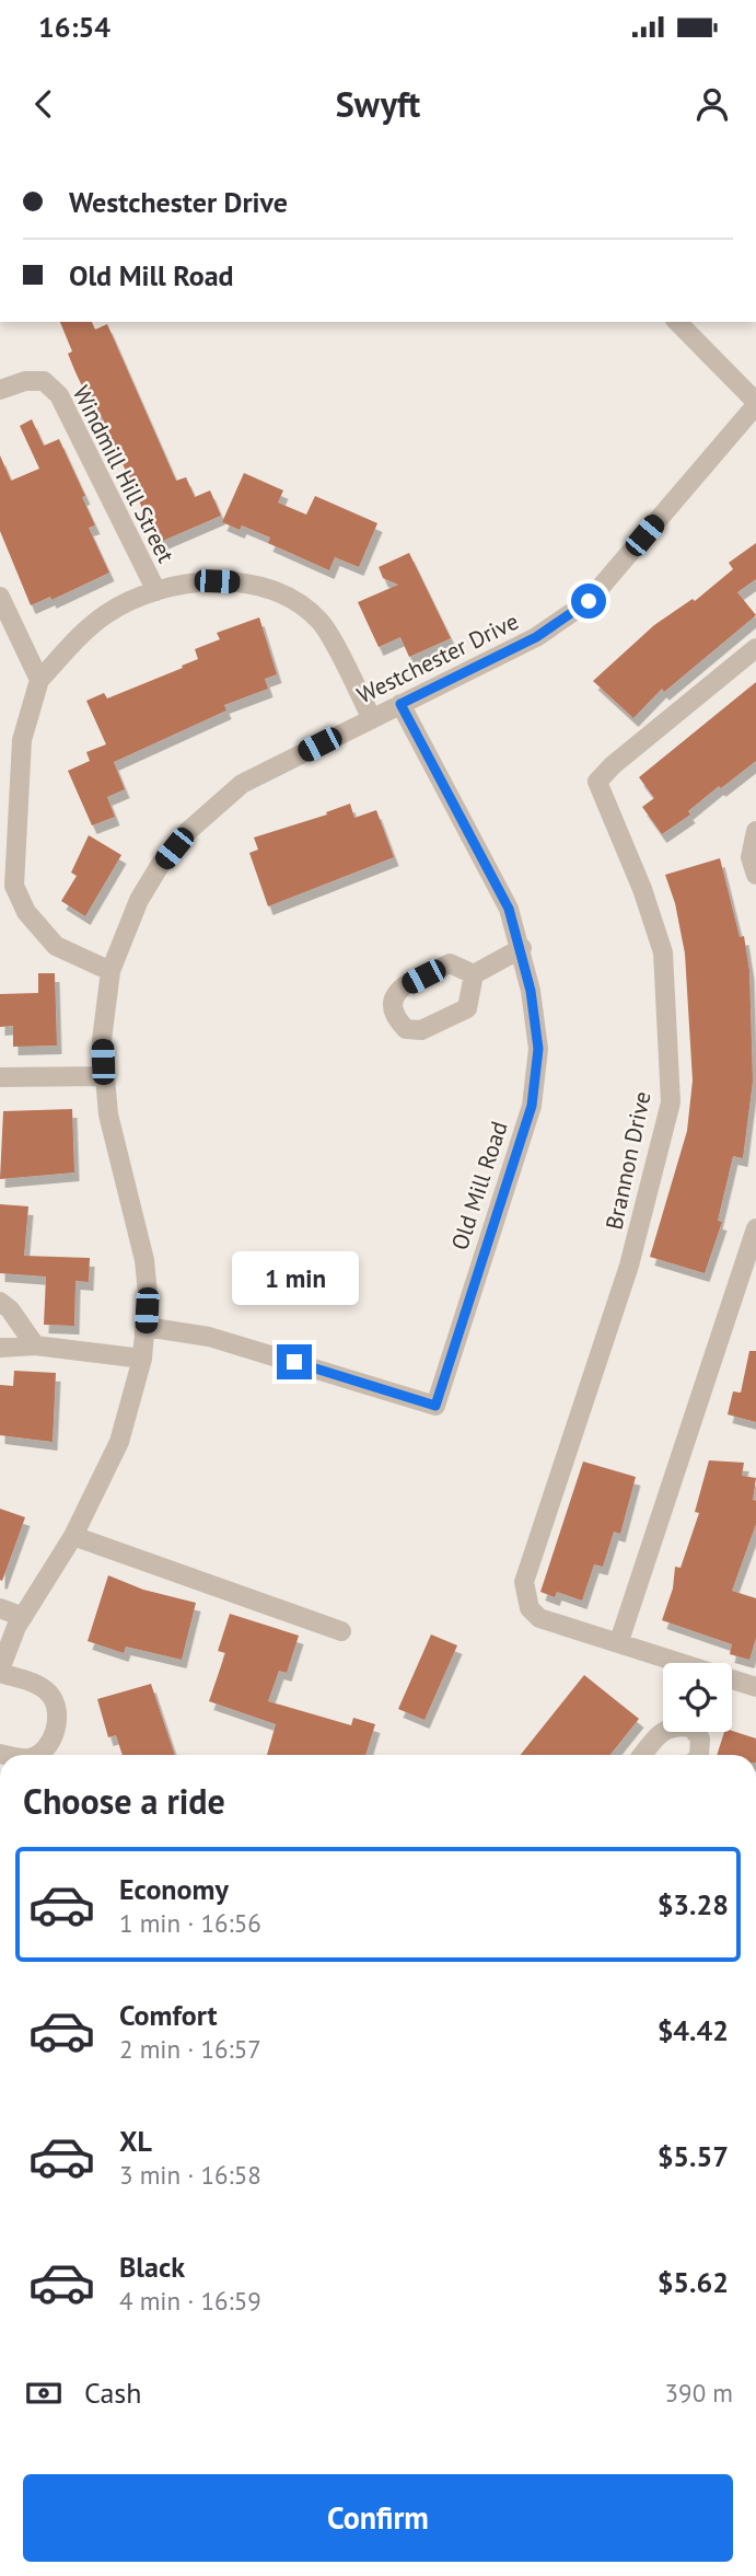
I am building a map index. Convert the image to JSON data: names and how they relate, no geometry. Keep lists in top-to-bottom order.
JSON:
{
  "streets": {
    "street": [
      "Windmill Hill Street",
      "Westchester Drive",
      "Brannon Drive",
      "Old Mill Road"
    ]
  },
  "crossings": [
    ["Windmill Hill Street", "Westchester Drive"],
    ["Westchester Drive", "Old Mill Road"]
  ],
  "page": {
    "status": "16:54",
    "header": "Swyft",
    "banner": ["Westchester Drive", "Old Mill Road"],
    "bubble": "1 min",
    "heading": "Choose a ride",
    "list": [
      {
        "name": "Economy",
        "note": "1 min · 16:56",
        "value": "$3.28"
      },
      {
        "name": "Comfort",
        "note": "2 min · 16:57",
        "value": "$4.42"
      },
      {
        "name": "XL",
        "note": "3 min · 16:58",
        "value": "$5.57"
      },
      {
        "name": "Black",
        "note": "4 min · 16:59",
        "value": "$5.62"
      }
    ],
    "pay": ["Cash", "390 m"],
    "buttons": "Confirm"
  }
}
